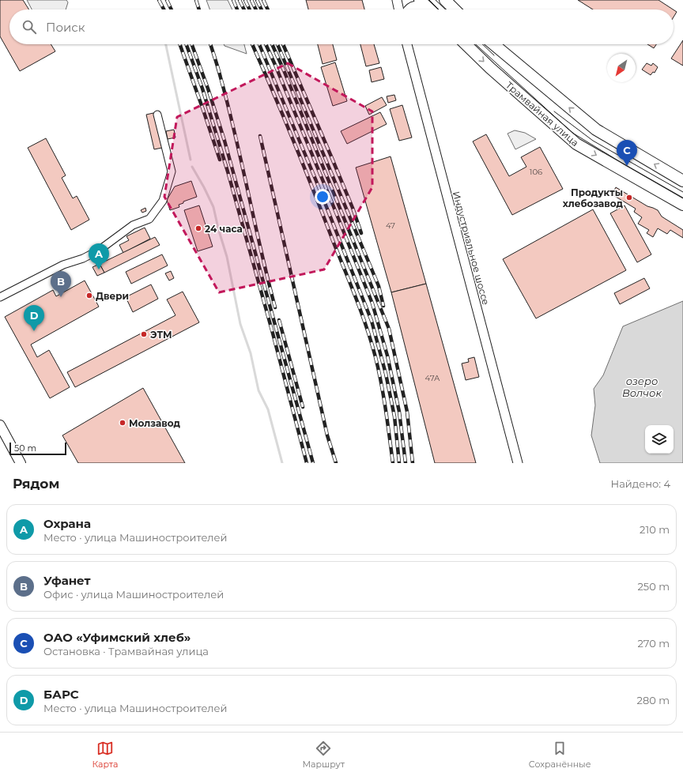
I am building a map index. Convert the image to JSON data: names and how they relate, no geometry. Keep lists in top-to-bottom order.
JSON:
{
  "streets": {
    "main road": ["Трамвайная улица"],
    "street": ["Индустриальное шоссе"]
  },
  "water": ["озеро Волчок"],
  "places": [
    "Продукты хлебозавод",
    "24 часа",
    "Двери",
    "ЭТМ",
    "Молзавод"
  ],
  "house_numbers": ["106", "47", "47А"],
  "scale_bar": "50 m",
  "north": "bottom left",
  "page": {
    "search": "Поиск",
    "pins": [
      "C",
      "A",
      "B",
      "D"
    ],
    "scale": "50 m",
    "heading": ["Рядом", "Найдено: 4"],
    "list": [
      {
        "mark": "A",
        "name": "Охрана",
        "note": "Место · улица Машиностроителей",
        "value": "210 m"
      },
      {
        "mark": "B",
        "name": "Уфанет",
        "note": "Офис · улица Машиностроителей",
        "value": "250 m"
      },
      {
        "mark": "C",
        "name": "ОАО «Уфимский хлеб»",
        "note": "Остановка · Трамвайная улица",
        "value": "270 m"
      },
      {
        "mark": "D",
        "name": "БАРС",
        "note": "Место · улица Машиностроителей",
        "value": "280 m"
      }
    ],
    "nav": ["Карта", "Маршрут", "Сохранённые"]
  }
}
